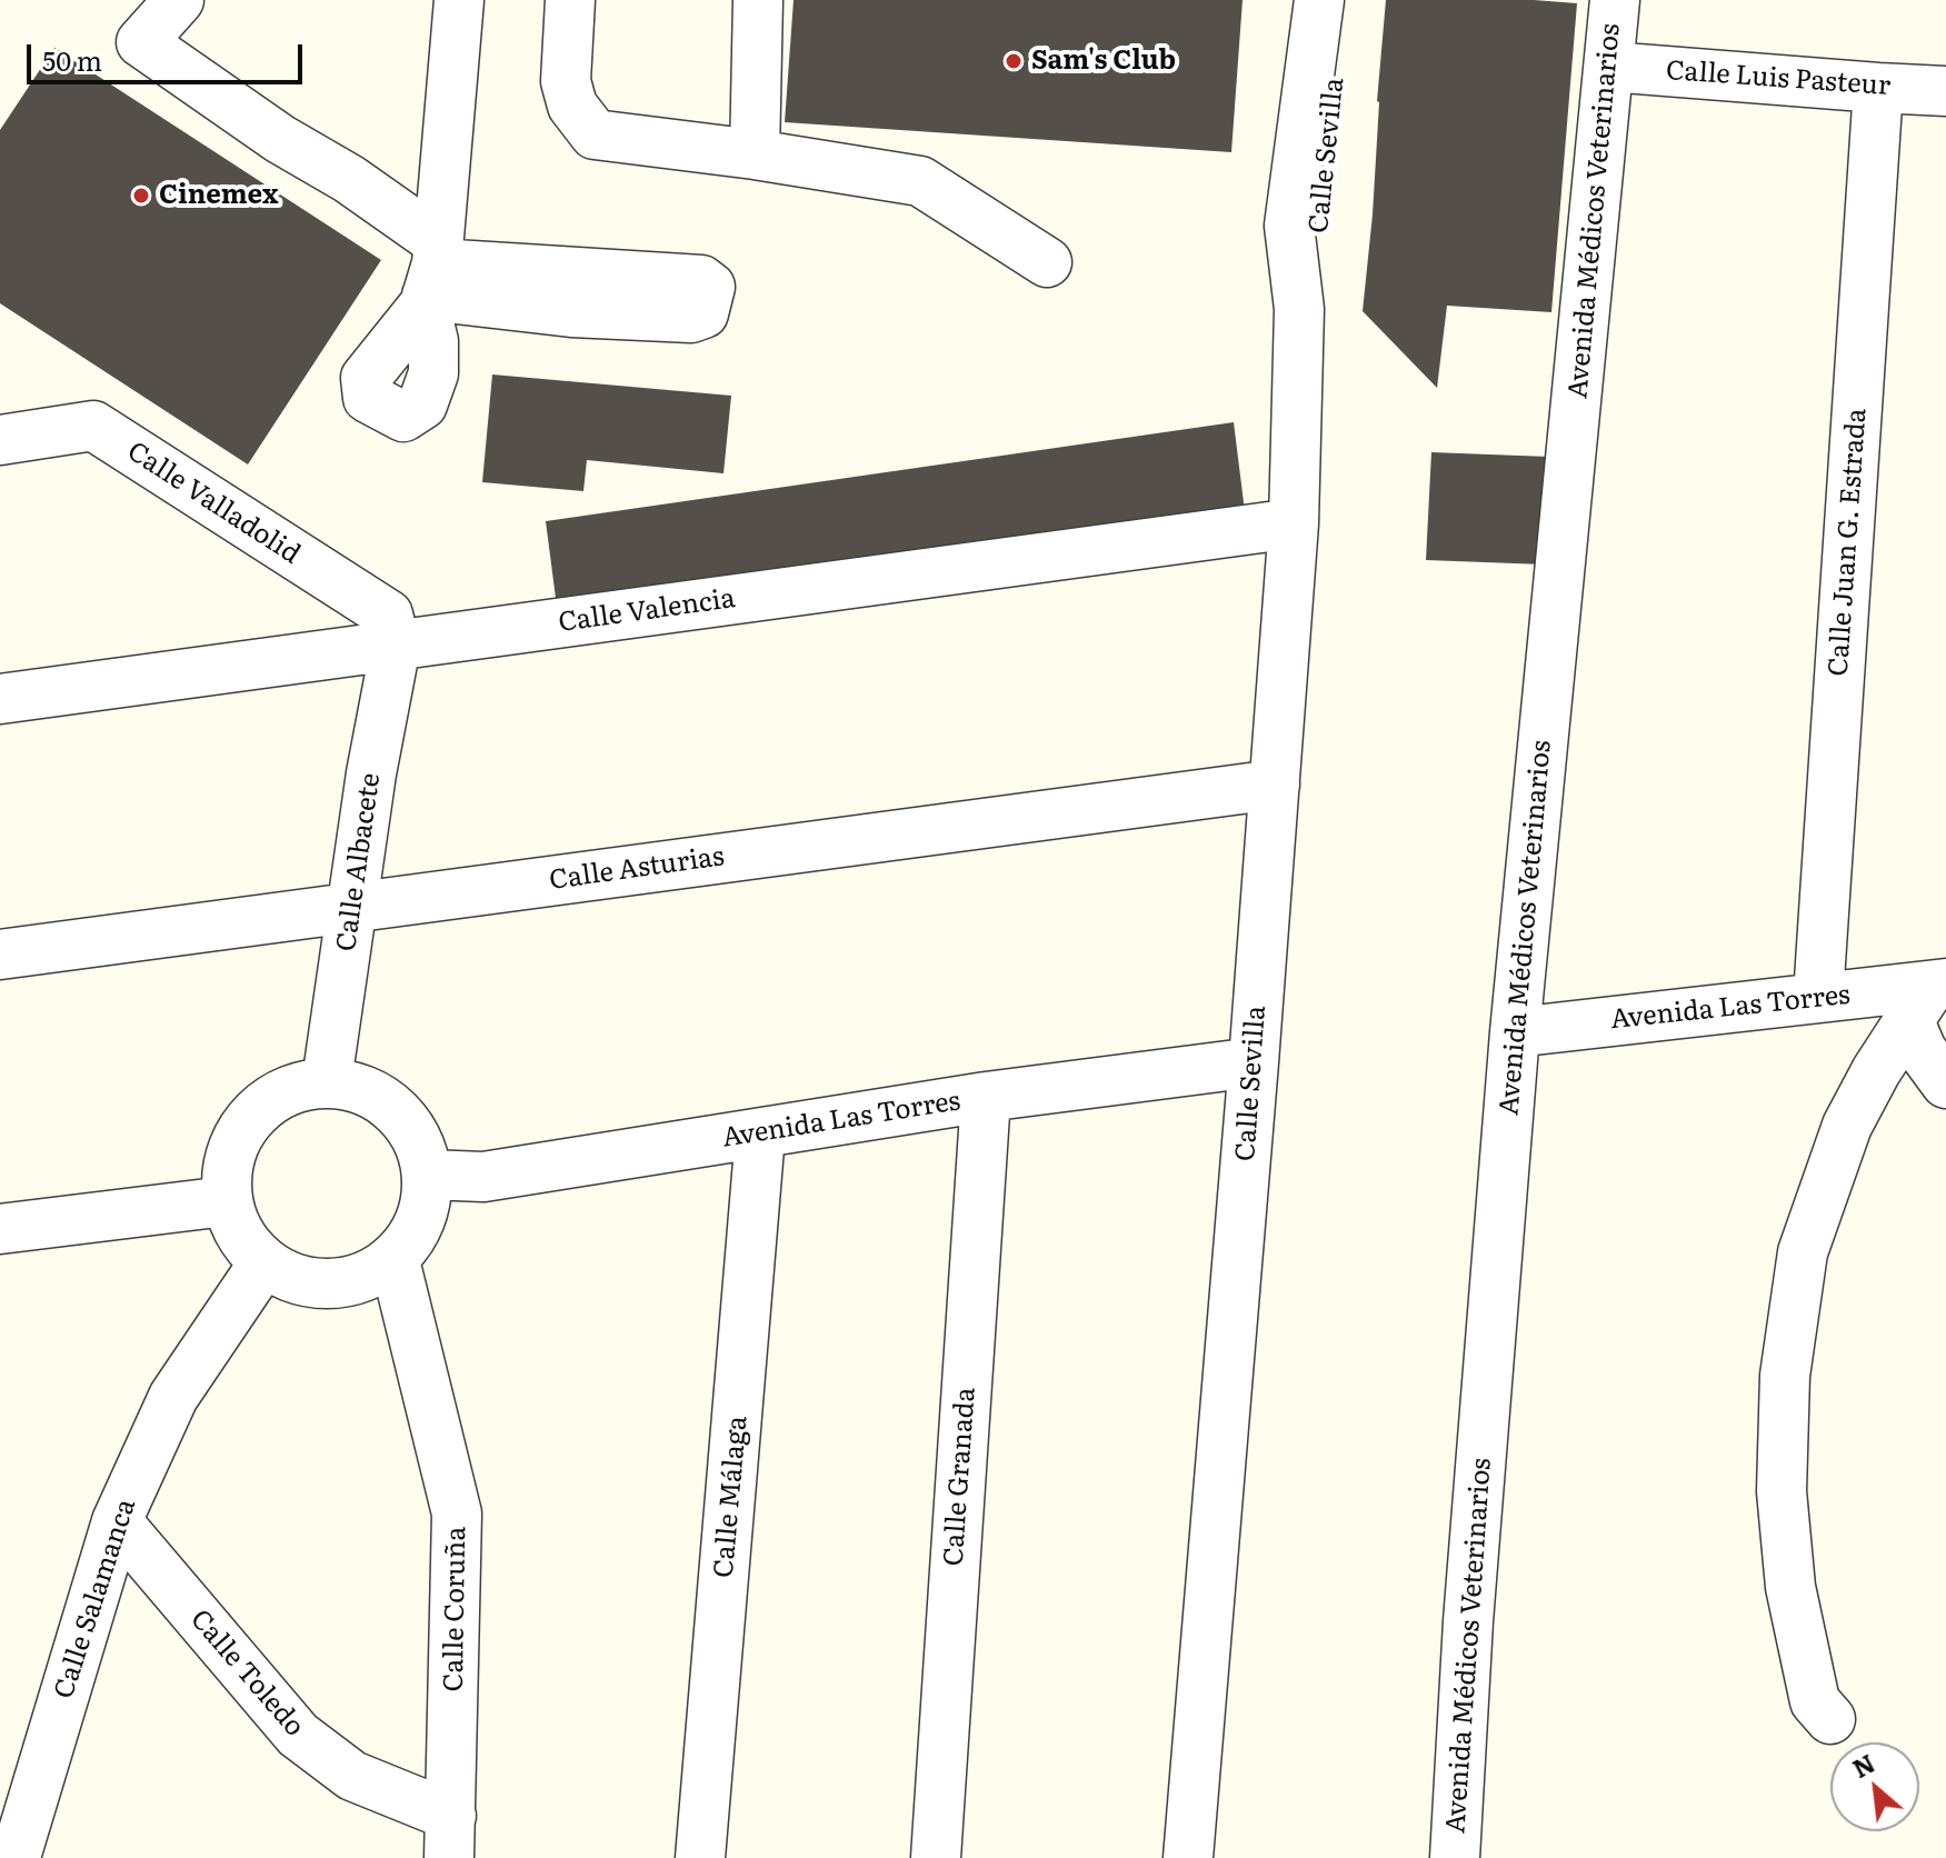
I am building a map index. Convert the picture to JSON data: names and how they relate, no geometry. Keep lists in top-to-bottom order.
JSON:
{
  "streets": {
    "street": [
      "Calle Luis Pasteur",
      "Calle Sevilla",
      "Avenida Médicos Veterinarios",
      "Calle Valladolid",
      "Calle Juan G. Estrada",
      "Calle Valencia",
      "Calle Albacete",
      "Calle Asturias",
      "Avenida Las Torres",
      "Calle Granada",
      "Calle Málaga",
      "Calle Salamanca",
      "Calle Coruña",
      "Calle Toledo"
    ]
  },
  "crossings": [
    ["Calle Luis Pasteur", "Avenida Médicos Veterinarios"],
    ["Calle Luis Pasteur", "Calle Juan G. Estrada"],
    ["Calle Sevilla", "Calle Valencia"],
    ["Calle Sevilla", "Calle Asturias"],
    ["Calle Sevilla", "Avenida Las Torres"],
    ["Avenida Médicos Veterinarios", "Avenida Las Torres"],
    ["Calle Valladolid", "Calle Valencia"],
    ["Calle Valladolid", "Calle Albacete"],
    ["Calle Juan G. Estrada", "Avenida Las Torres"],
    ["Calle Valencia", "Calle Albacete"],
    ["Calle Albacete", "Calle Asturias"],
    ["Calle Albacete", "Avenida Las Torres"],
    ["Calle Albacete", "Calle Salamanca"],
    ["Calle Albacete", "Calle Coruña"],
    ["Avenida Las Torres", "Calle Granada"],
    ["Avenida Las Torres", "Calle Málaga"],
    ["Avenida Las Torres", "Calle Salamanca"],
    ["Avenida Las Torres", "Calle Coruña"],
    ["Calle Salamanca", "Calle Coruña"],
    ["Calle Salamanca", "Calle Toledo"],
    ["Calle Coruña", "Calle Toledo"]
  ],
  "places": ["Sam's Club", "Cinemex"],
  "scale_bar": "50 m",
  "north": "top left"
}
